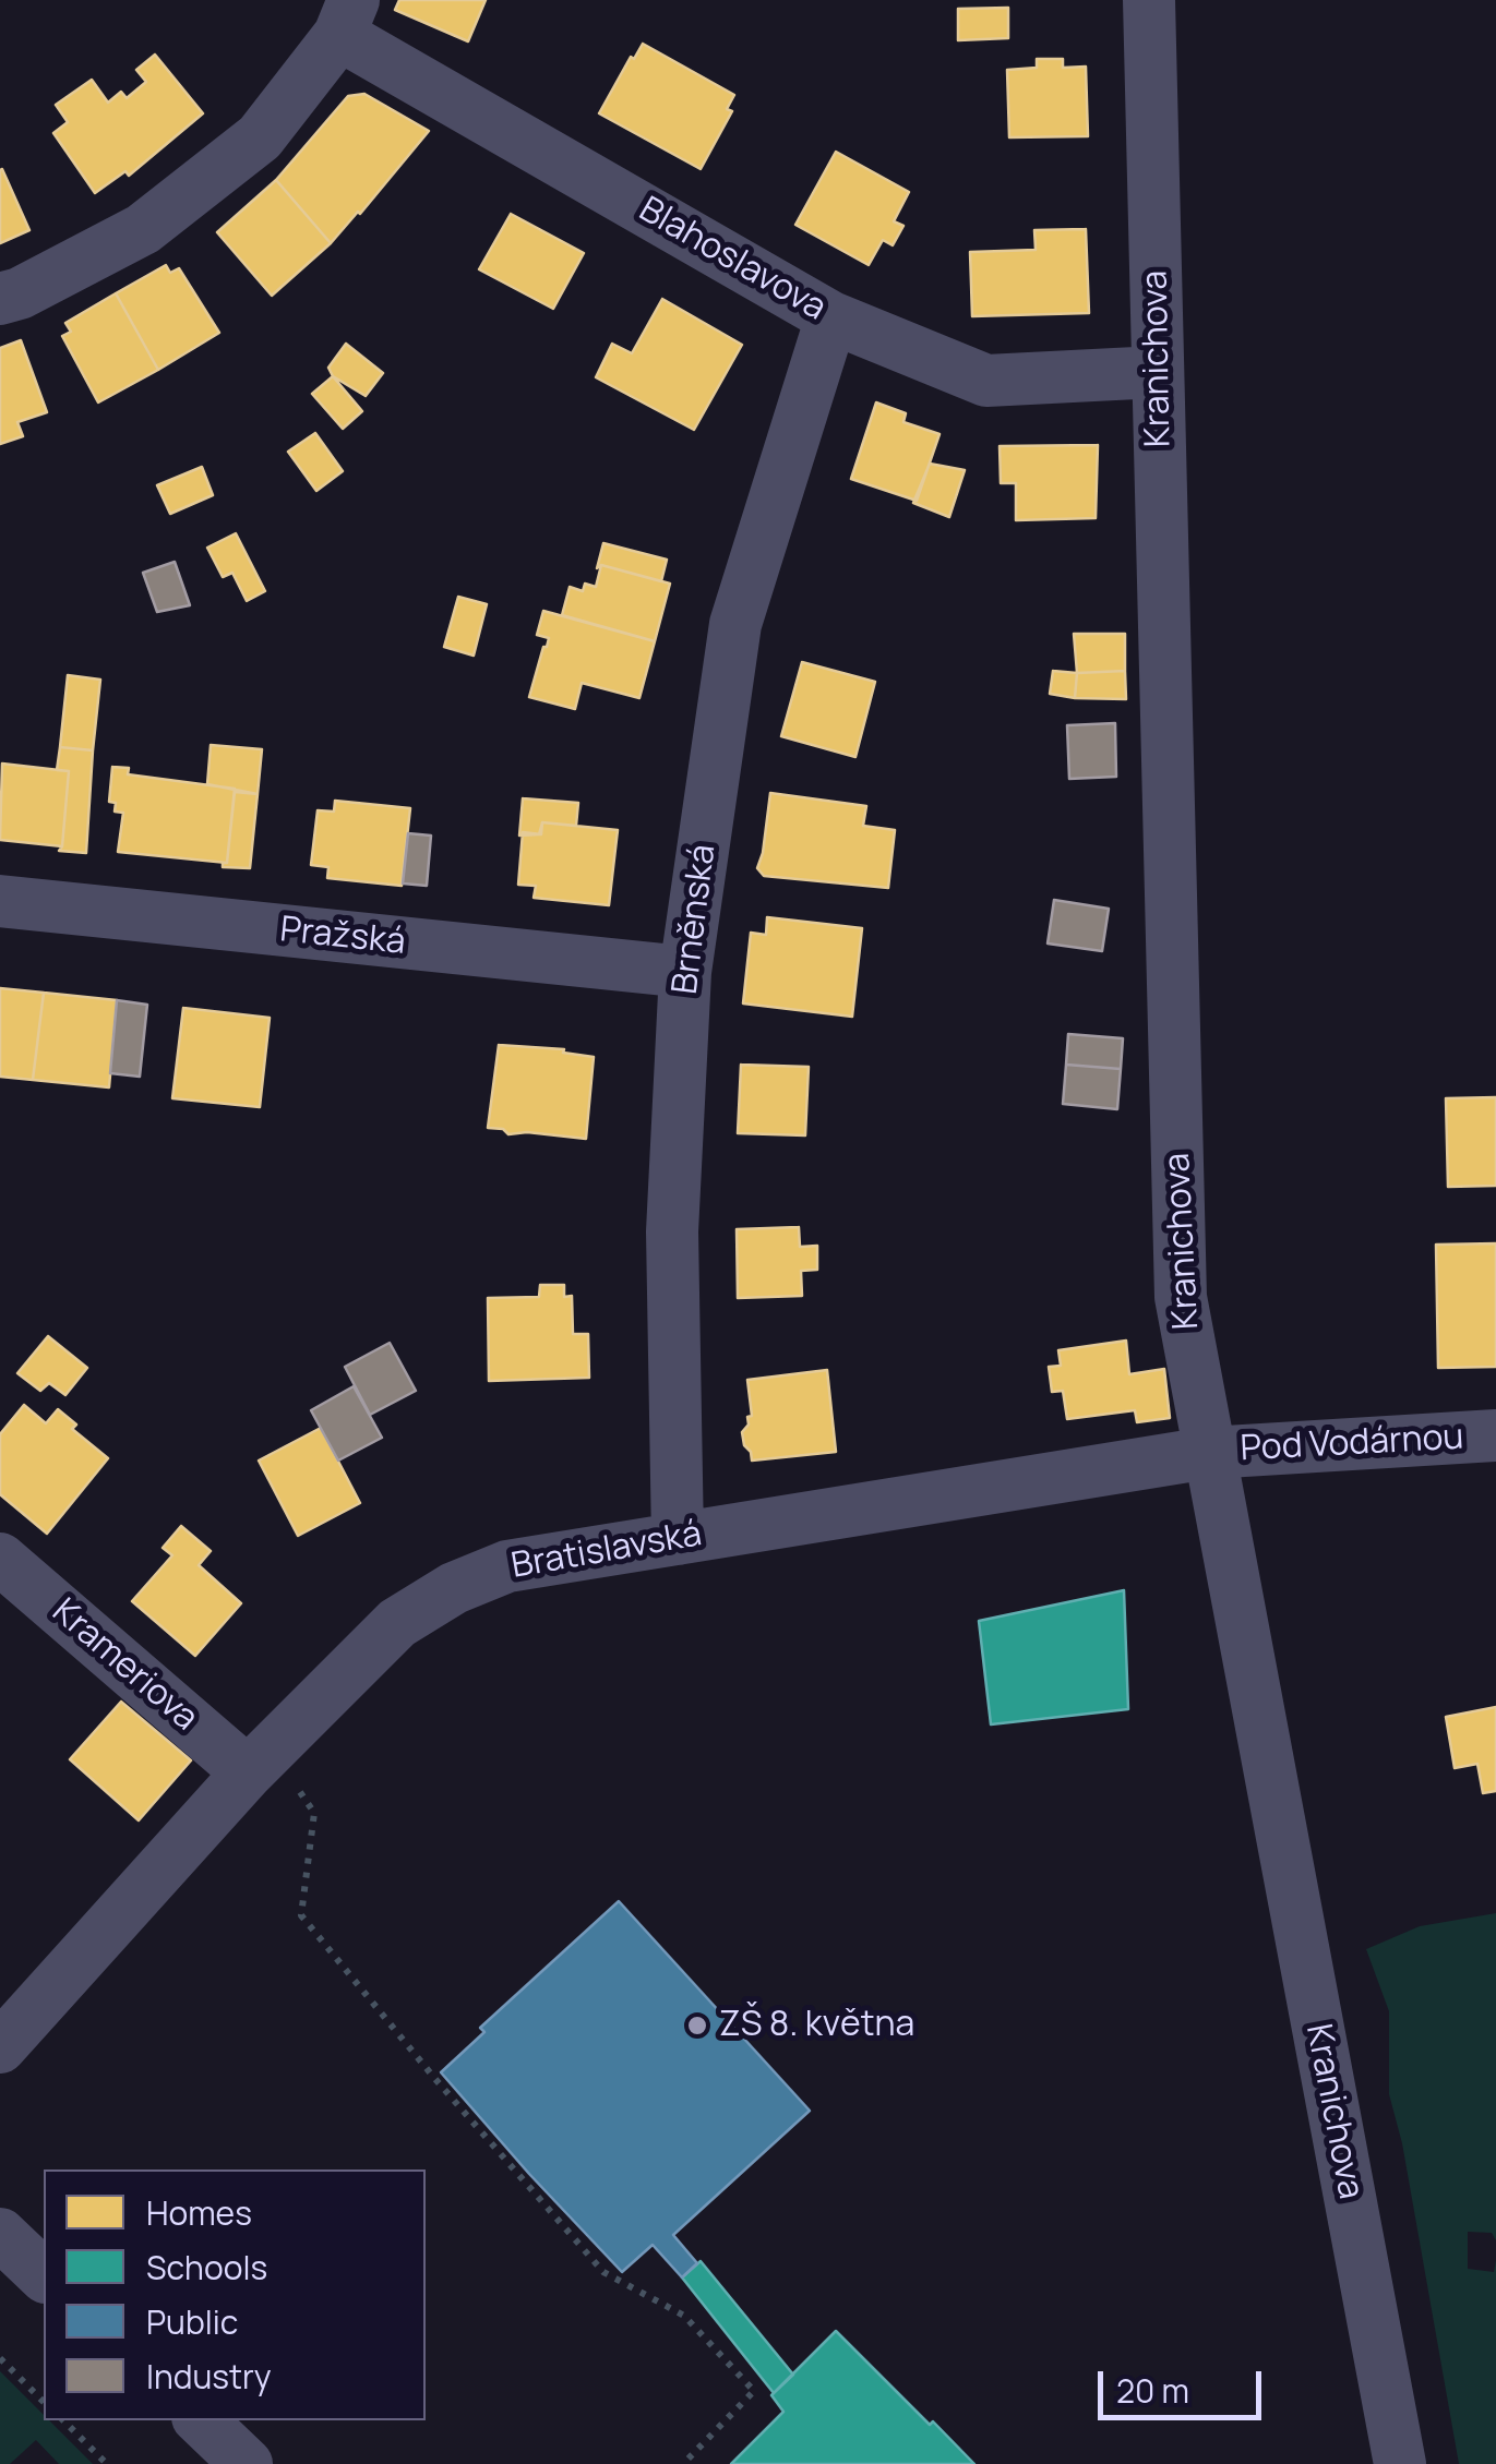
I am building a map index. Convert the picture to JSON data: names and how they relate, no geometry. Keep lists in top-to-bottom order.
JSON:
{
  "streets": {
    "street": [
      "Blahoslavova",
      "Kranichova",
      "Brněnská",
      "Pražská",
      "Pod Vodárnou",
      "Bratislavská",
      "Krameriova"
    ]
  },
  "crossings": [
    ["Blahoslavova", "Kranichova"],
    ["Blahoslavova", "Brněnská"],
    ["Kranichova", "Pod Vodárnou"],
    ["Kranichova", "Bratislavská"],
    ["Brněnská", "Pražská"],
    ["Brněnská", "Bratislavská"],
    ["Pod Vodárnou", "Bratislavská"],
    ["Bratislavská", "Krameriova"]
  ],
  "places": ["ZŠ 8. května"],
  "legend": [
    "Homes",
    "Schools",
    "Public",
    "Industry"
  ],
  "scale_bar": "20 m"
}
